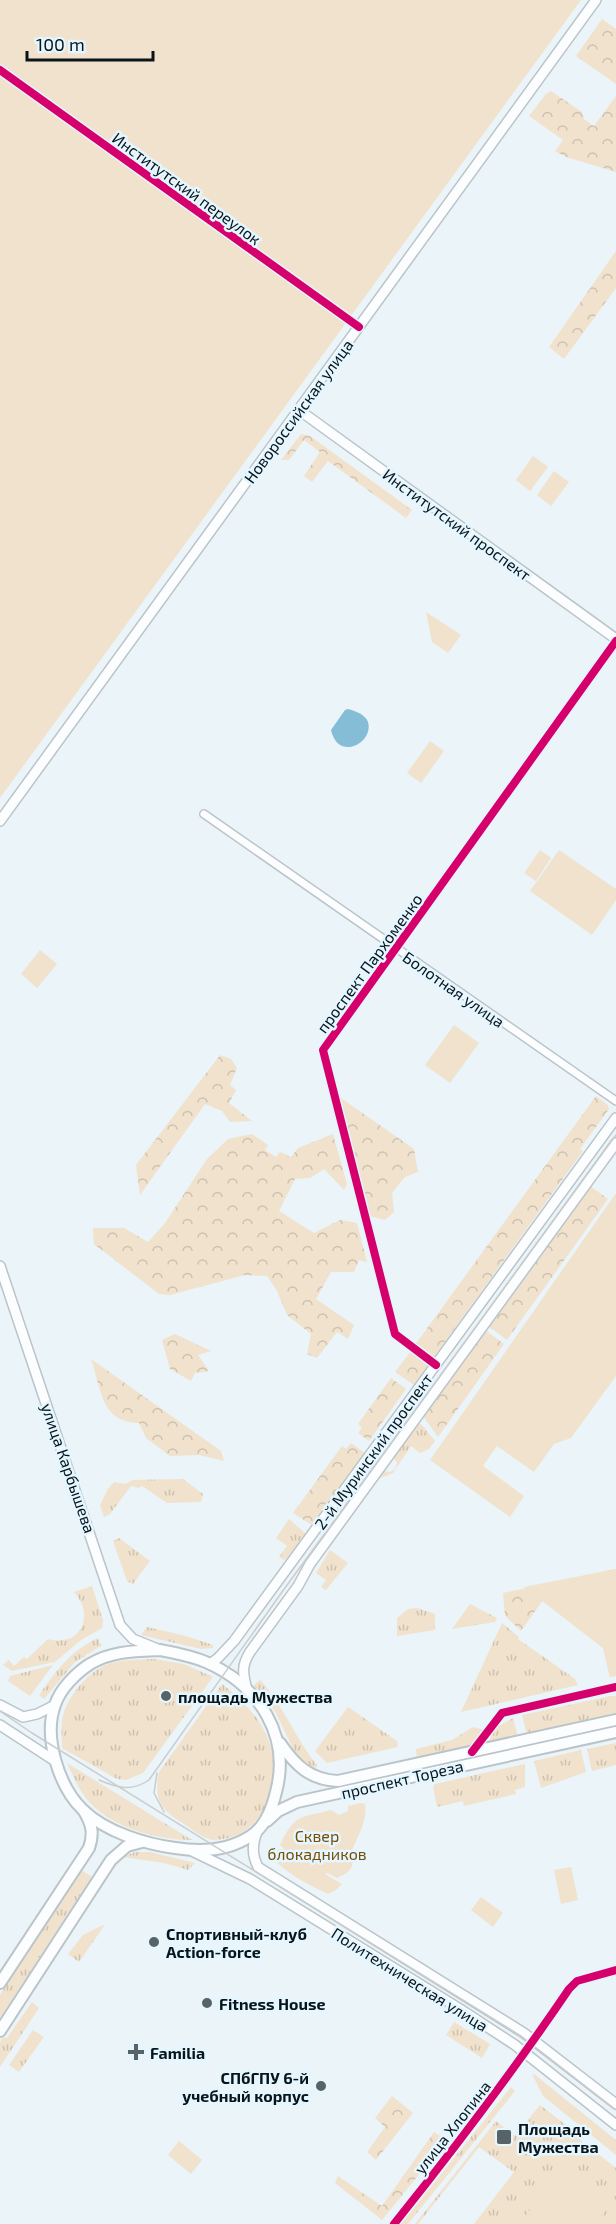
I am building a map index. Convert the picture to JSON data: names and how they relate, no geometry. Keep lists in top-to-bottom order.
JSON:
{
  "streets": {
    "main road": [
      "Новороссийская улица",
      "Институтский проспект",
      "2-й Муринский проспект",
      "улица Карбышева",
      "проспект Тореза",
      "Политехническая улица"
    ],
    "street": [
      "Институтский переулок",
      "проспект Пархоменко",
      "Болотная улица",
      "улица Хлопина"
    ]
  },
  "crossings": [
    ["Институтский переулок", "Новороссийская улица"],
    ["Новороссийская улица", "Институтский проспект"],
    ["Институтский проспект", "проспект Пархоменко"],
    ["проспект Пархоменко", "Болотная улица"],
    ["проспект Пархоменко", "2-й Муринский проспект"],
    ["Политехническая улица", "улица Хлопина"]
  ],
  "parks": ["Сквер блокадников"],
  "places": {
    "other": [
      "площадь Мужества",
      "Спортивный-клуб Action-force",
      "Fitness House",
      "СПбГПУ 6-й учебный корпус"
    ],
    "health": ["Familia"],
    "transit": ["Площадь Мужества"]
  },
  "scale_bar": "100 m"
}
